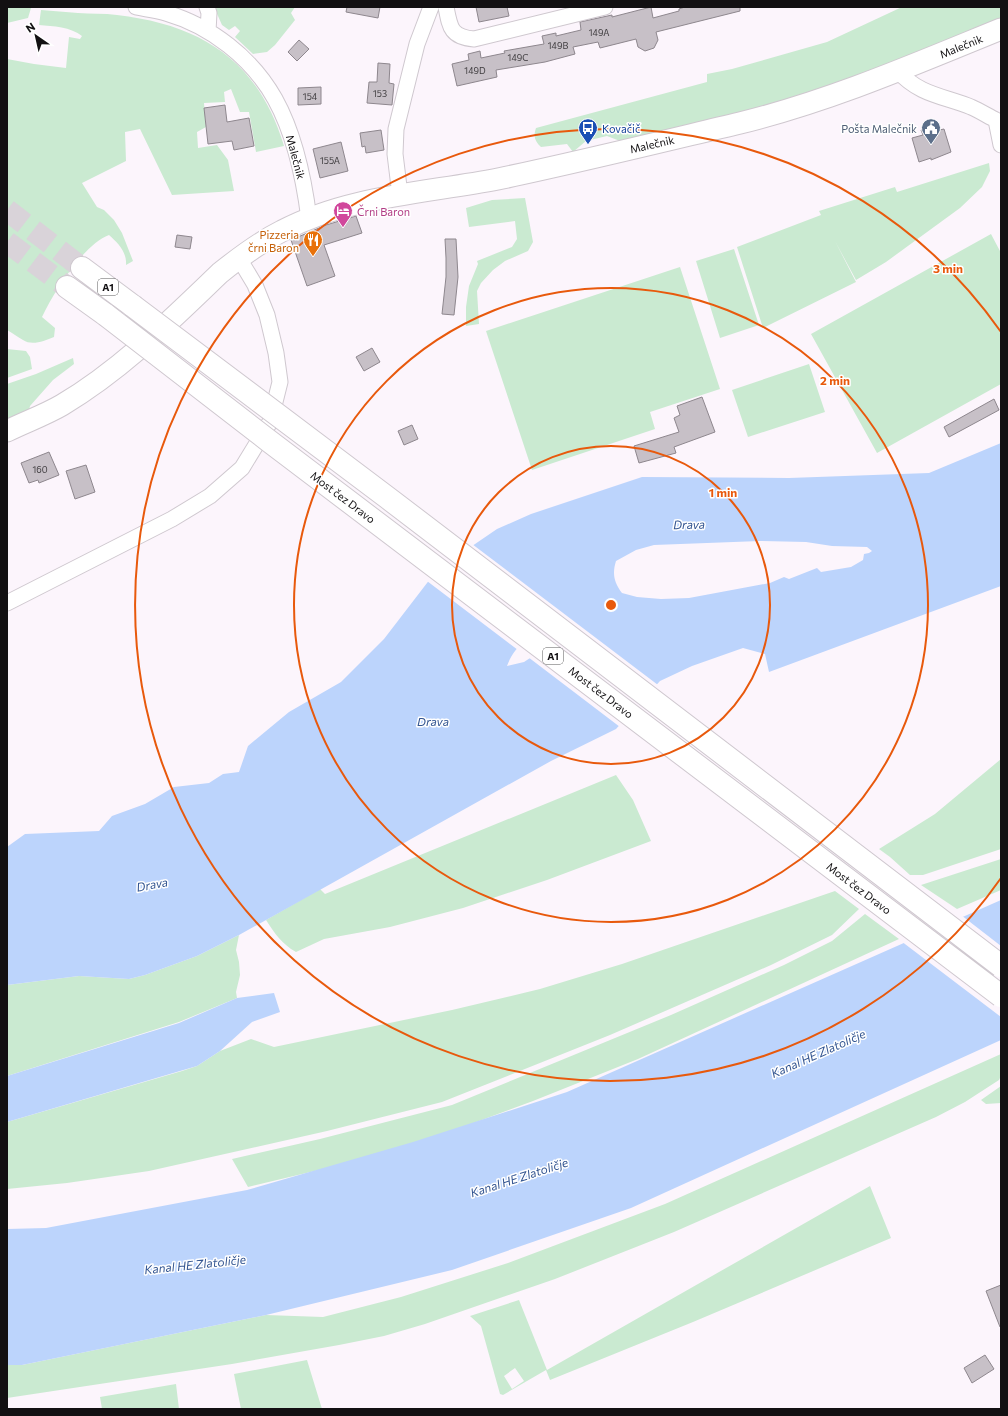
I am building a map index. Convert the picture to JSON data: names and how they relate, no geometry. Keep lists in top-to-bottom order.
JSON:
{
  "streets": {
    "highway": ["A1", "Most čez Dravo"],
    "street": ["Malečnik"]
  },
  "water": ["Drava", "Kanal HE Zlatoličje"],
  "places": {
    "bus stop": ["Kovačič"],
    "public building": ["Pošta Malečnik"],
    "hotel": ["Črni Baron"],
    "restaurant": ["Pizzeria črni Baron"]
  },
  "house_numbers": [
    "149A",
    "149B",
    "149C",
    "149D",
    "153",
    "154",
    "155A",
    "160"
  ],
  "north": "top left",
  "rings": ["3 min", "2 min", "1 min"]
}
